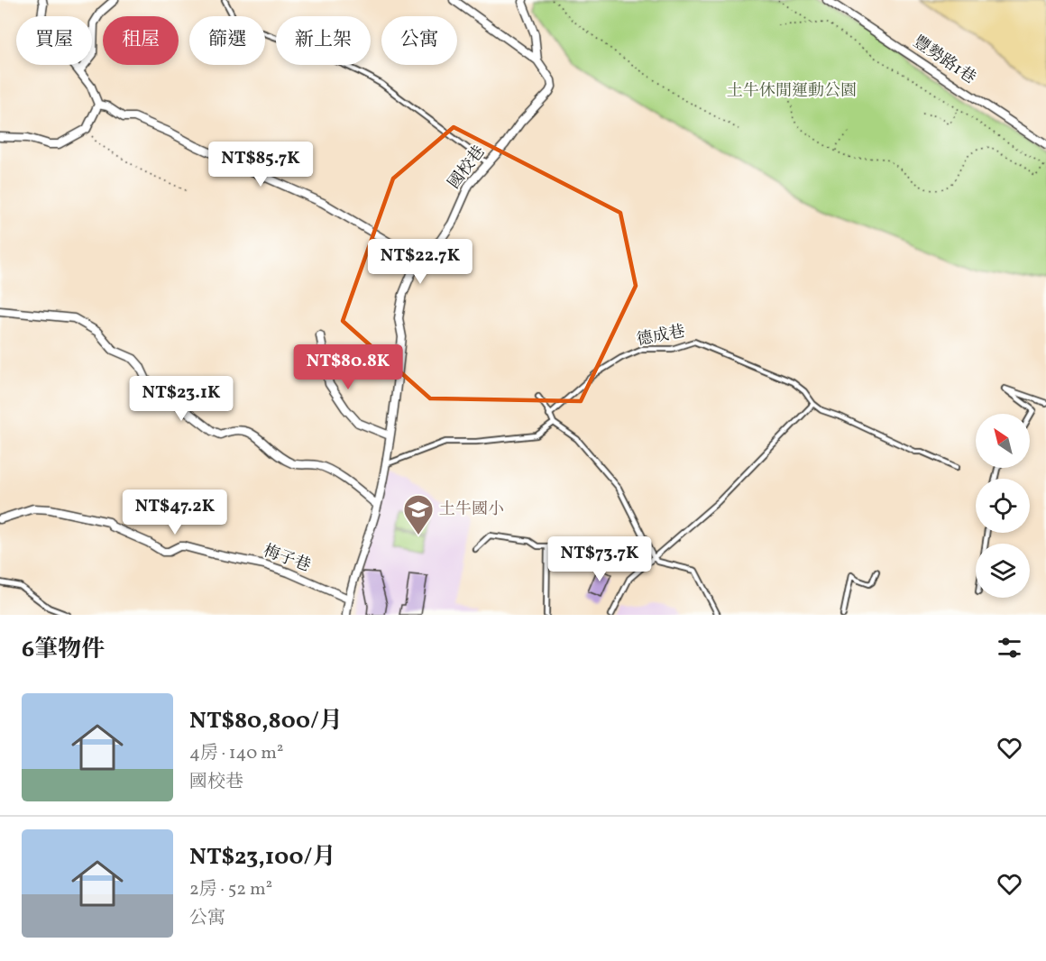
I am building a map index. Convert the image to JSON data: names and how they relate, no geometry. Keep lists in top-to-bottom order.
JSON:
{
  "streets": {
    "street": ["豐勢路1巷", "國校巷", "梅子巷"],
    "lane": ["德成巷"]
  },
  "crossings": [
    ["國校巷", "梅子巷"]
  ],
  "parks": ["土牛休閒運動公園"],
  "places": {
    "school or university": ["土牛國小"]
  },
  "north": "top left",
  "page": {
    "chip": [
      "買屋",
      "租屋",
      "篩選",
      "新上架",
      "公寓"
    ],
    "price": [
      "NT$85.7K",
      "NT$22.7K",
      "NT$80.8K",
      "NT$23.1K",
      "NT$47.2K",
      "NT$73.7K"
    ],
    "heading": "6筆物件",
    "list": [
      {
        "name": "NT$80,800/月",
        "note": "4房 · 140 m² · 國校巷"
      },
      {
        "name": "NT$23,100/月",
        "note": "2房 · 52 m² · 公寓"
      }
    ]
  }
}
